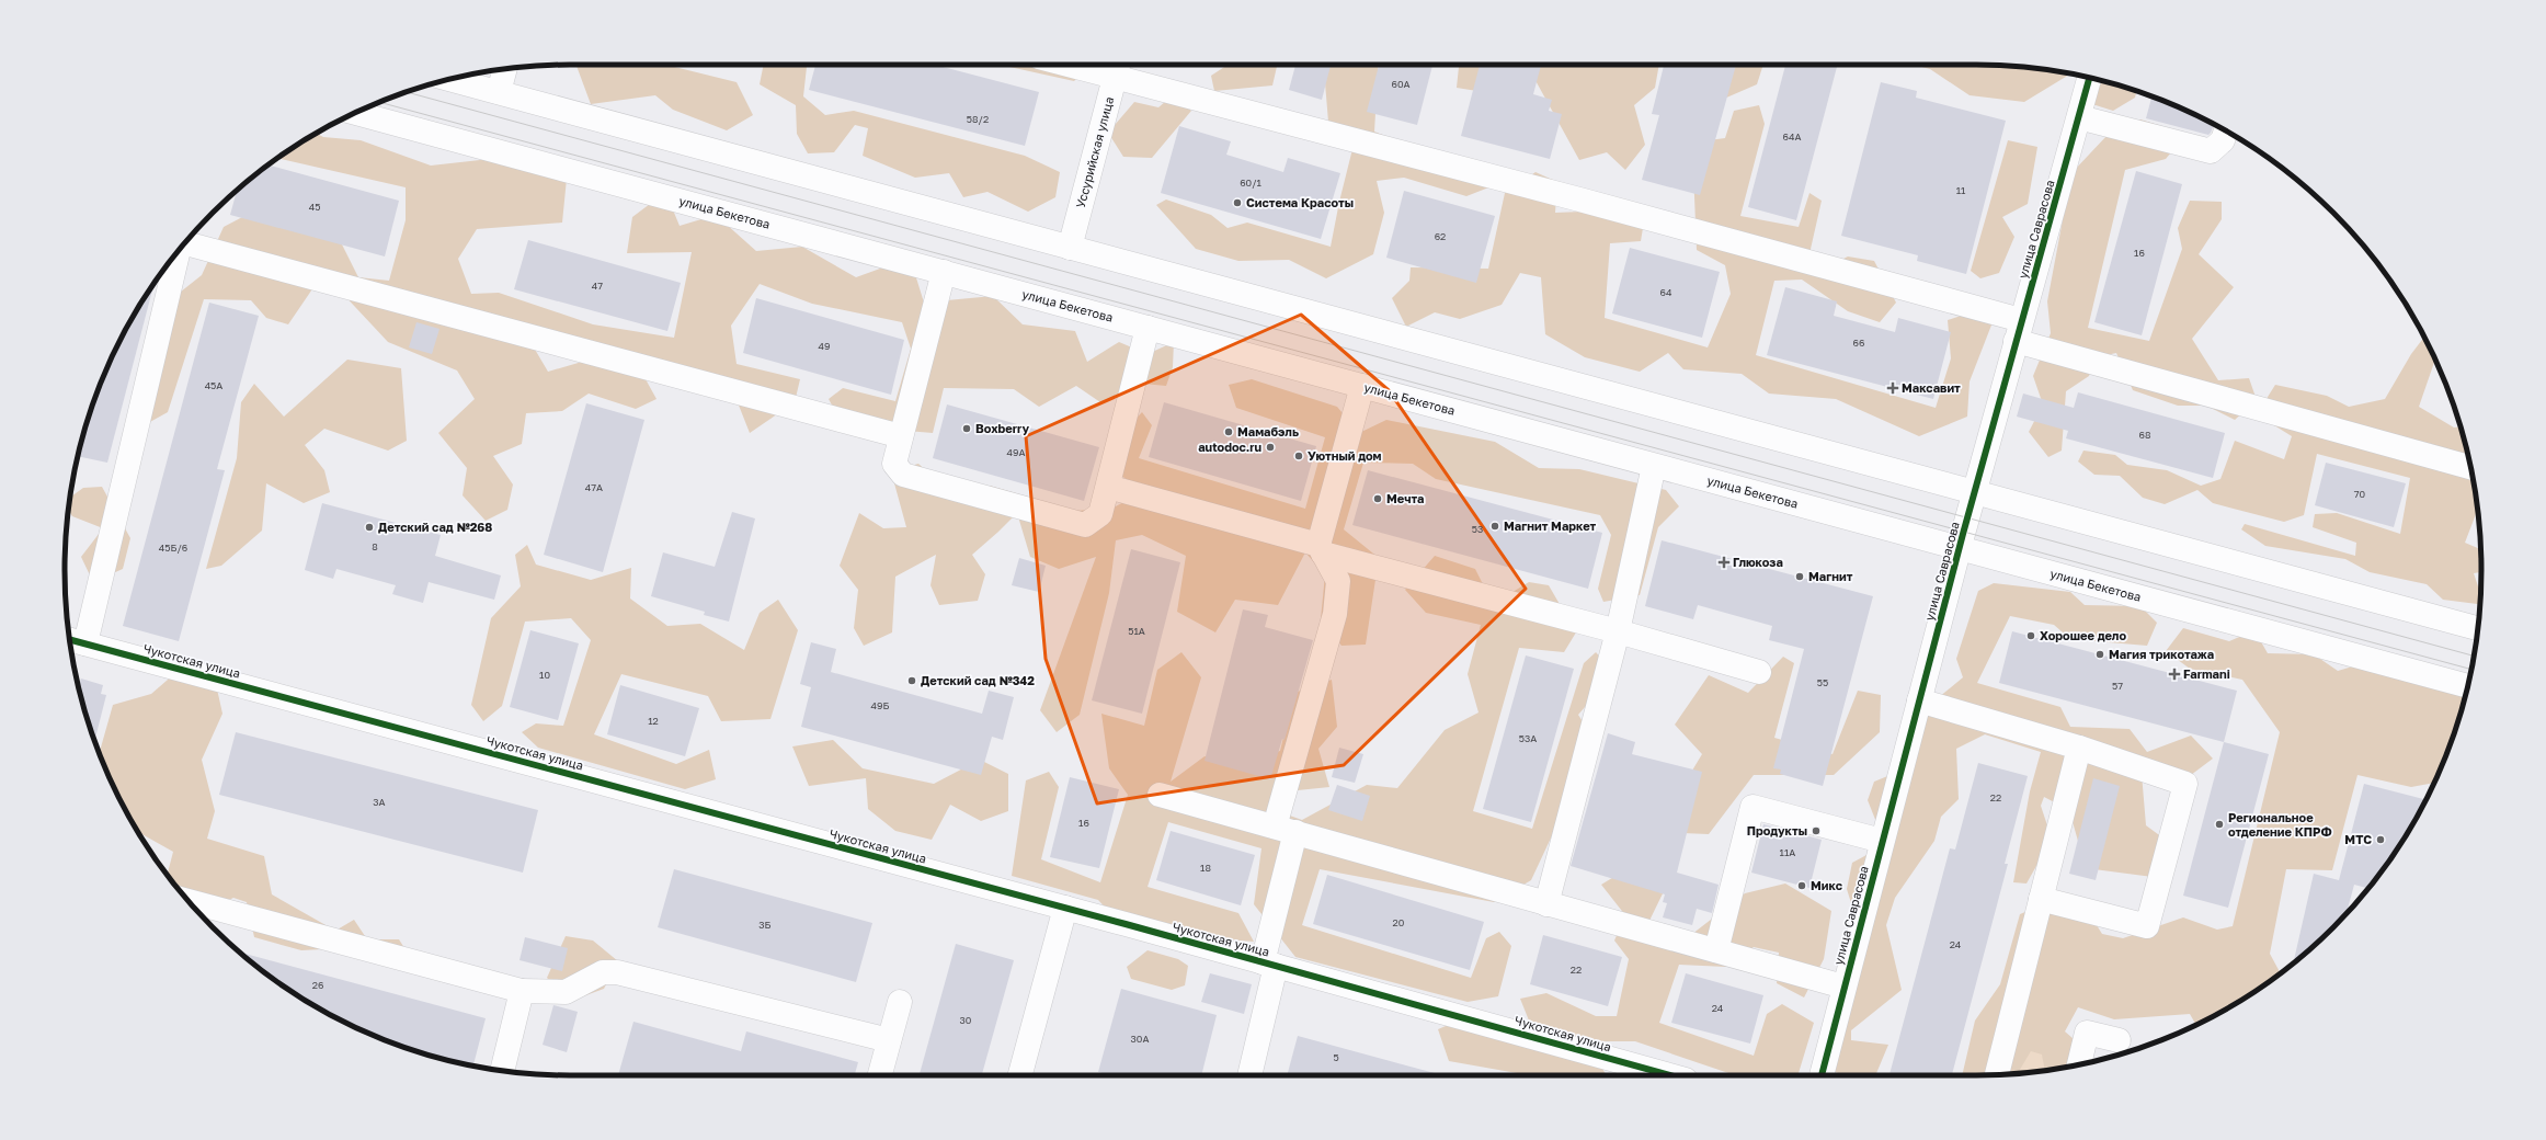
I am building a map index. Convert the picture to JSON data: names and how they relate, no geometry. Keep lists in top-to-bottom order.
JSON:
{
  "streets": {
    "main road": [
      "Уссурийская улица",
      "улица Бекетова",
      "улица Саврасова",
      "Чукотская улица"
    ]
  },
  "crossings": [
    ["улица Бекетова", "улица Саврасова"]
  ],
  "places": {
    "other": [
      "Система Красоты",
      "Boxberry",
      "Мамабэль",
      "autodoc.ru",
      "Уютный дом",
      "Мечта",
      "Магнит Маркет",
      "Детский сад №268",
      "Магнит",
      "Хорошее дело",
      "Магия трикотажа",
      "Детский сад №342",
      "Региональное отделение КПРФ",
      "Продукты",
      "МТС",
      "Микс"
    ],
    "health": ["Максавит", "Глюкоза", "Farmani"]
  },
  "house_numbers": [
    "60А",
    "58/2",
    "64А",
    "60/1",
    "11",
    "45",
    "62",
    "16",
    "47",
    "64",
    "66",
    "49",
    "45А",
    "68",
    "49А",
    "47А",
    "70",
    "53",
    "8",
    "45Б/6",
    "51А",
    "10",
    "55",
    "57",
    "49Б",
    "12",
    "53А",
    "22",
    "3А",
    "16",
    "11А",
    "18",
    "20",
    "3Б",
    "24",
    "22",
    "26",
    "24",
    "30",
    "30А",
    "5"
  ]
}
